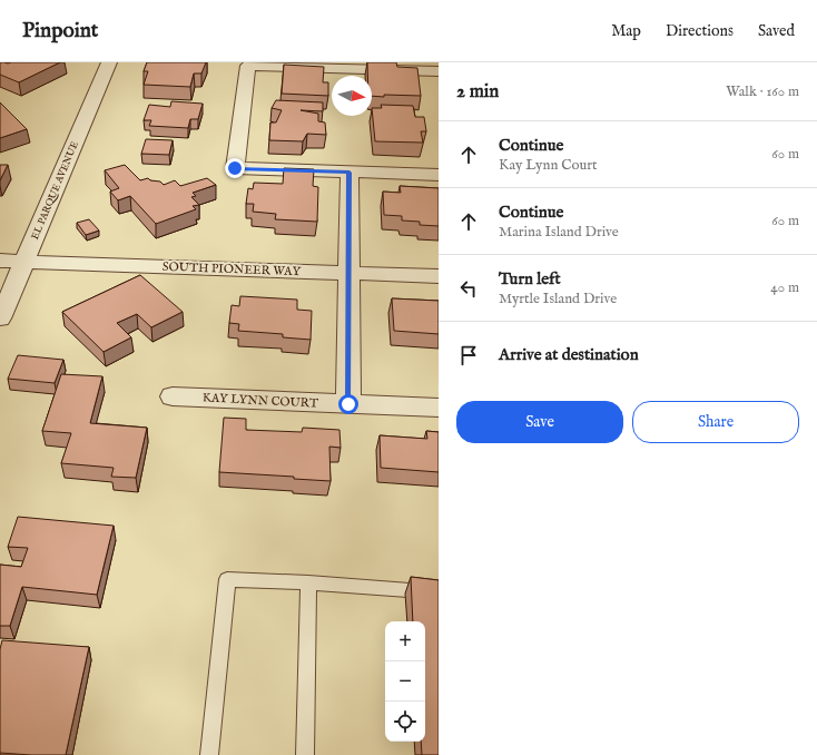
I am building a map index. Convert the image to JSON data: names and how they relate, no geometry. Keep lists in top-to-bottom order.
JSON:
{
  "streets": {
    "street": ["EL PARQUE AVENUE", "SOUTH PIONEER WAY", "KAY LYNN COURT"]
  },
  "crossings": [
    ["EL PARQUE AVENUE", "SOUTH PIONEER WAY"]
  ],
  "north": "right",
  "page": {
    "header": "Pinpoint",
    "nav": ["Map", "Directions", "Saved"],
    "heading": ["2 min", "Walk · 160 m"],
    "list": [
      ["Continue", "Kay Lynn Court", "60 m"],
      ["Continue", "Marina Island Drive", "60 m"],
      ["Turn left", "Myrtle Island Drive", "40 m"],
      "Arrive at destination"
    ],
    "buttons": ["Save", "Share"],
    "map_buttons": ["+", "−"]
  }
}
